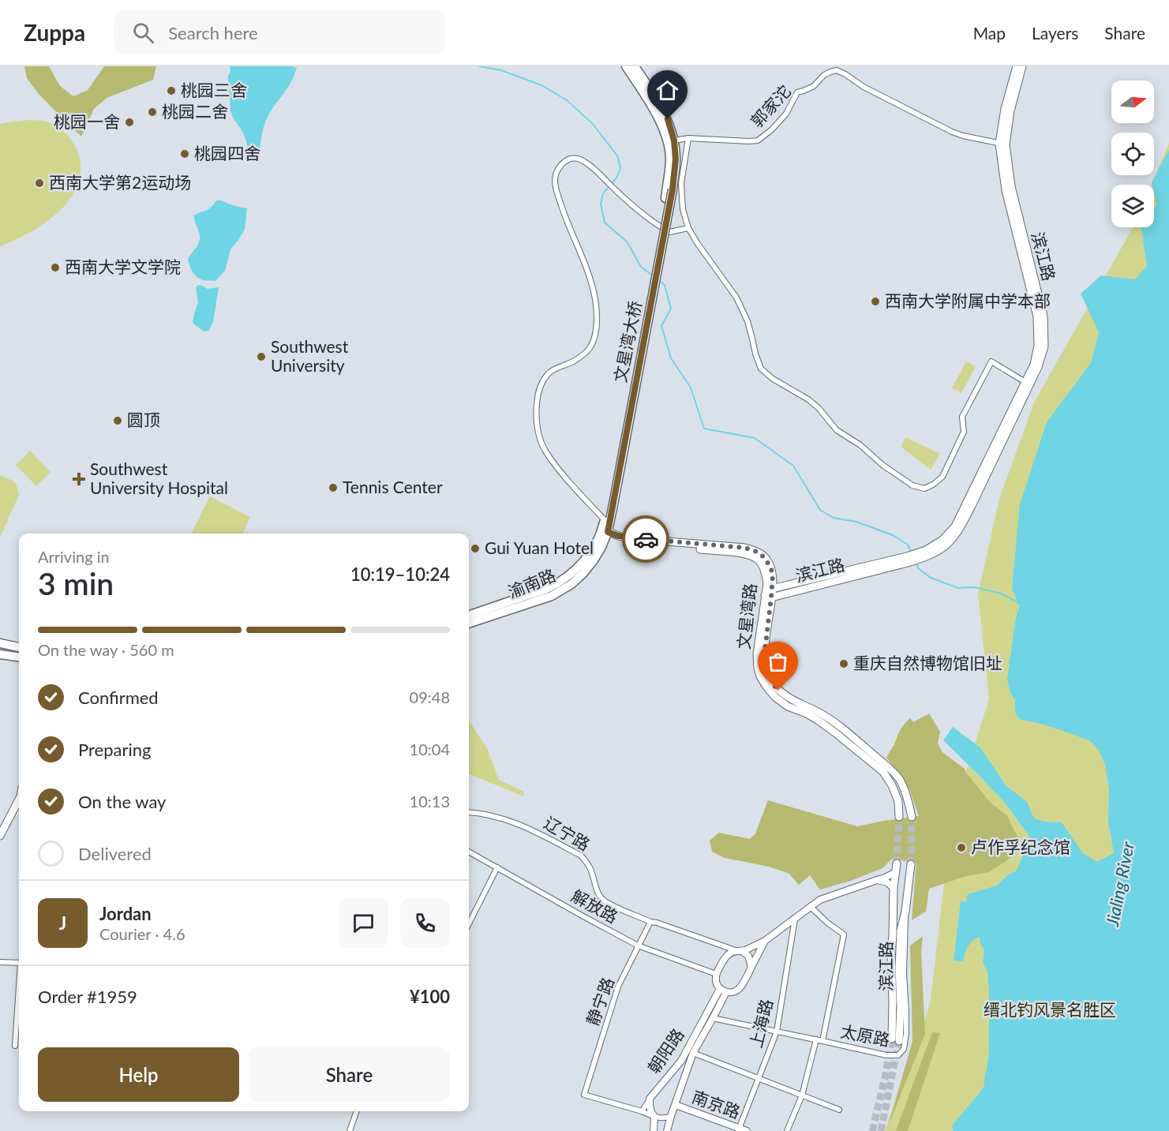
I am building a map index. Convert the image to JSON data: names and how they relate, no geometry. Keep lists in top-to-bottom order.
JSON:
{
  "streets": {
    "highway": ["文星湾大桥", "渝南路"],
    "main road": ["滨江路", "文星湾路"],
    "street": [
      "郭家沱",
      "辽宁路",
      "解放路",
      "静宁路",
      "上海路",
      "太原路",
      "朝阳路",
      "南京路"
    ]
  },
  "crossings": [
    ["郭家沱", "滨江路"],
    ["郭家沱", "文星湾大桥"],
    ["滨江路", "文星湾路"],
    ["滨江路", "太原路"],
    ["文星湾大桥", "渝南路"],
    ["渝南路", "文星湾路"],
    ["辽宁路", "解放路"],
    ["辽宁路", "静宁路"],
    ["辽宁路", "朝阳路"],
    ["解放路", "静宁路"],
    ["解放路", "朝阳路"],
    ["上海路", "太原路"],
    ["上海路", "南京路"]
  ],
  "water": ["Jialing River"],
  "parks": ["缙北钓风景名胜区"],
  "places": {
    "other": [
      "桃园三舍",
      "桃园二舍",
      "桃园一舍",
      "桃园四舍",
      "西南大学第2运动场",
      "西南大学文学院",
      "西南大学附属中学本部",
      "Southwest University",
      "圆顶",
      "Tennis Center",
      "Gui Yuan Hotel",
      "重庆自然博物馆旧址",
      "卢作孚纪念馆"
    ],
    "health": ["Southwest University Hospital"]
  },
  "north": "right",
  "page": {
    "header": "Zuppa",
    "search": "Search here",
    "nav": ["Map", "Layers", "Share"],
    "heading": ["3 min", "Arriving in", "10:19–10:24"],
    "panel": [
      "Jordan",
      "Courier · 4.6",
      "Order #1959",
      "¥100"
    ],
    "bar": "On the way · 560 m",
    "list": [
      ["Confirmed", "09:48"],
      ["Preparing", "10:04"],
      ["On the way", "10:13"],
      "Delivered"
    ],
    "round": "J",
    "buttons": ["Help", "Share"]
  }
}
